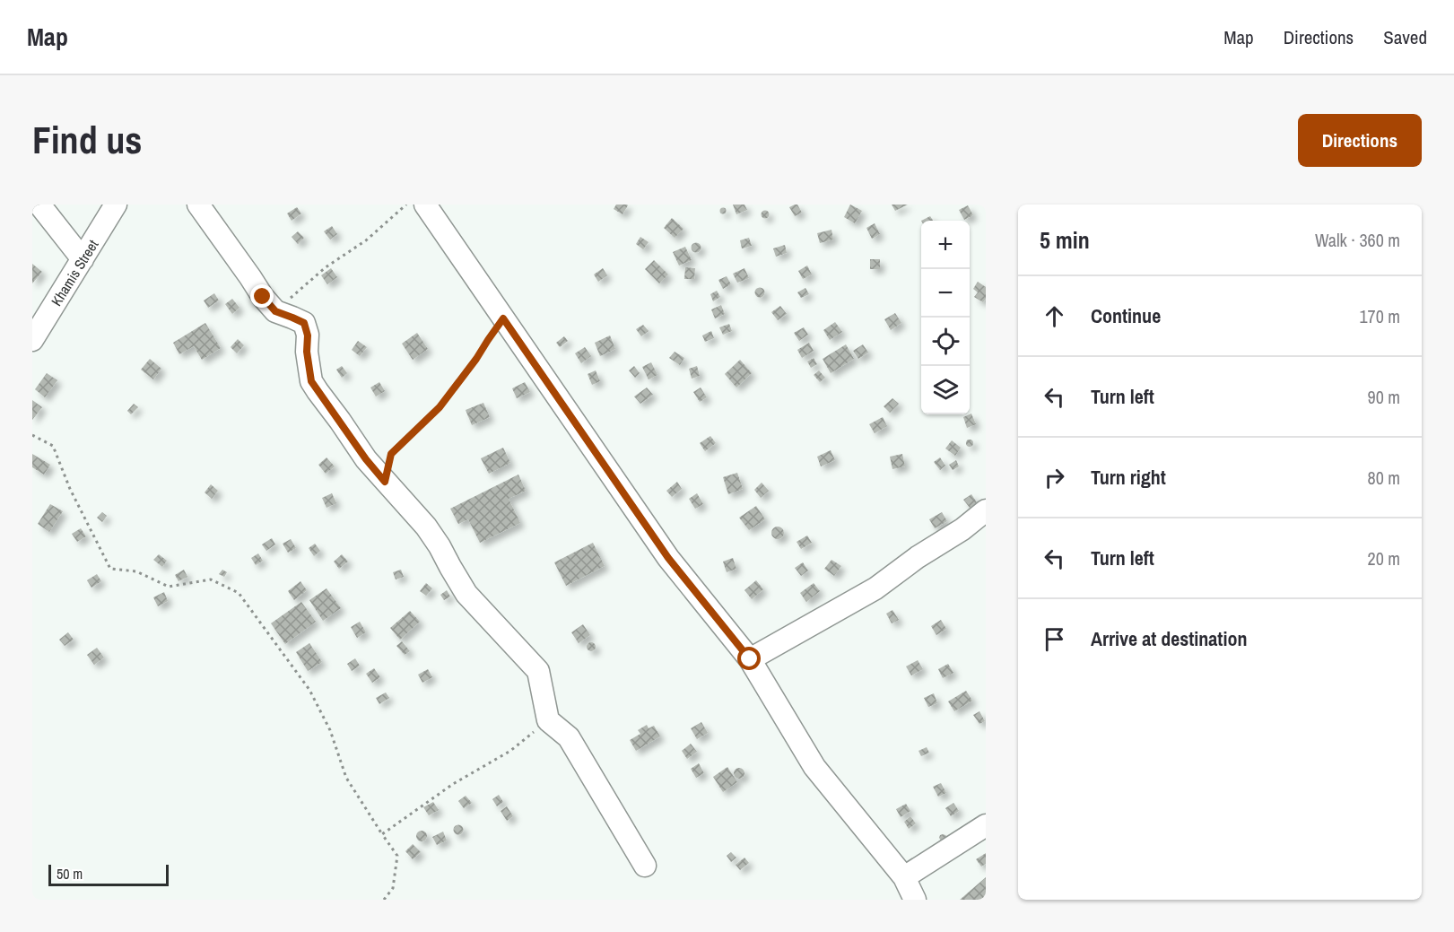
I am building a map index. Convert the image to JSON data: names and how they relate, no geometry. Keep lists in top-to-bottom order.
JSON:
{
  "streets": {
    "street": ["Khamis Street"]
  },
  "scale_bar": "50 m",
  "page": {
    "header": "Map",
    "nav": ["Map", "Directions", "Saved"],
    "buttons": "Directions",
    "title": "Find us",
    "heading": ["5 min", "Walk · 360 m"],
    "map_buttons": ["+", "−"],
    "list": [
      ["Continue", "170 m"],
      ["Turn left", "90 m"],
      ["Turn right", "80 m"],
      ["Turn left", "20 m"],
      "Arrive at destination"
    ],
    "scale": "50 m"
  }
}
